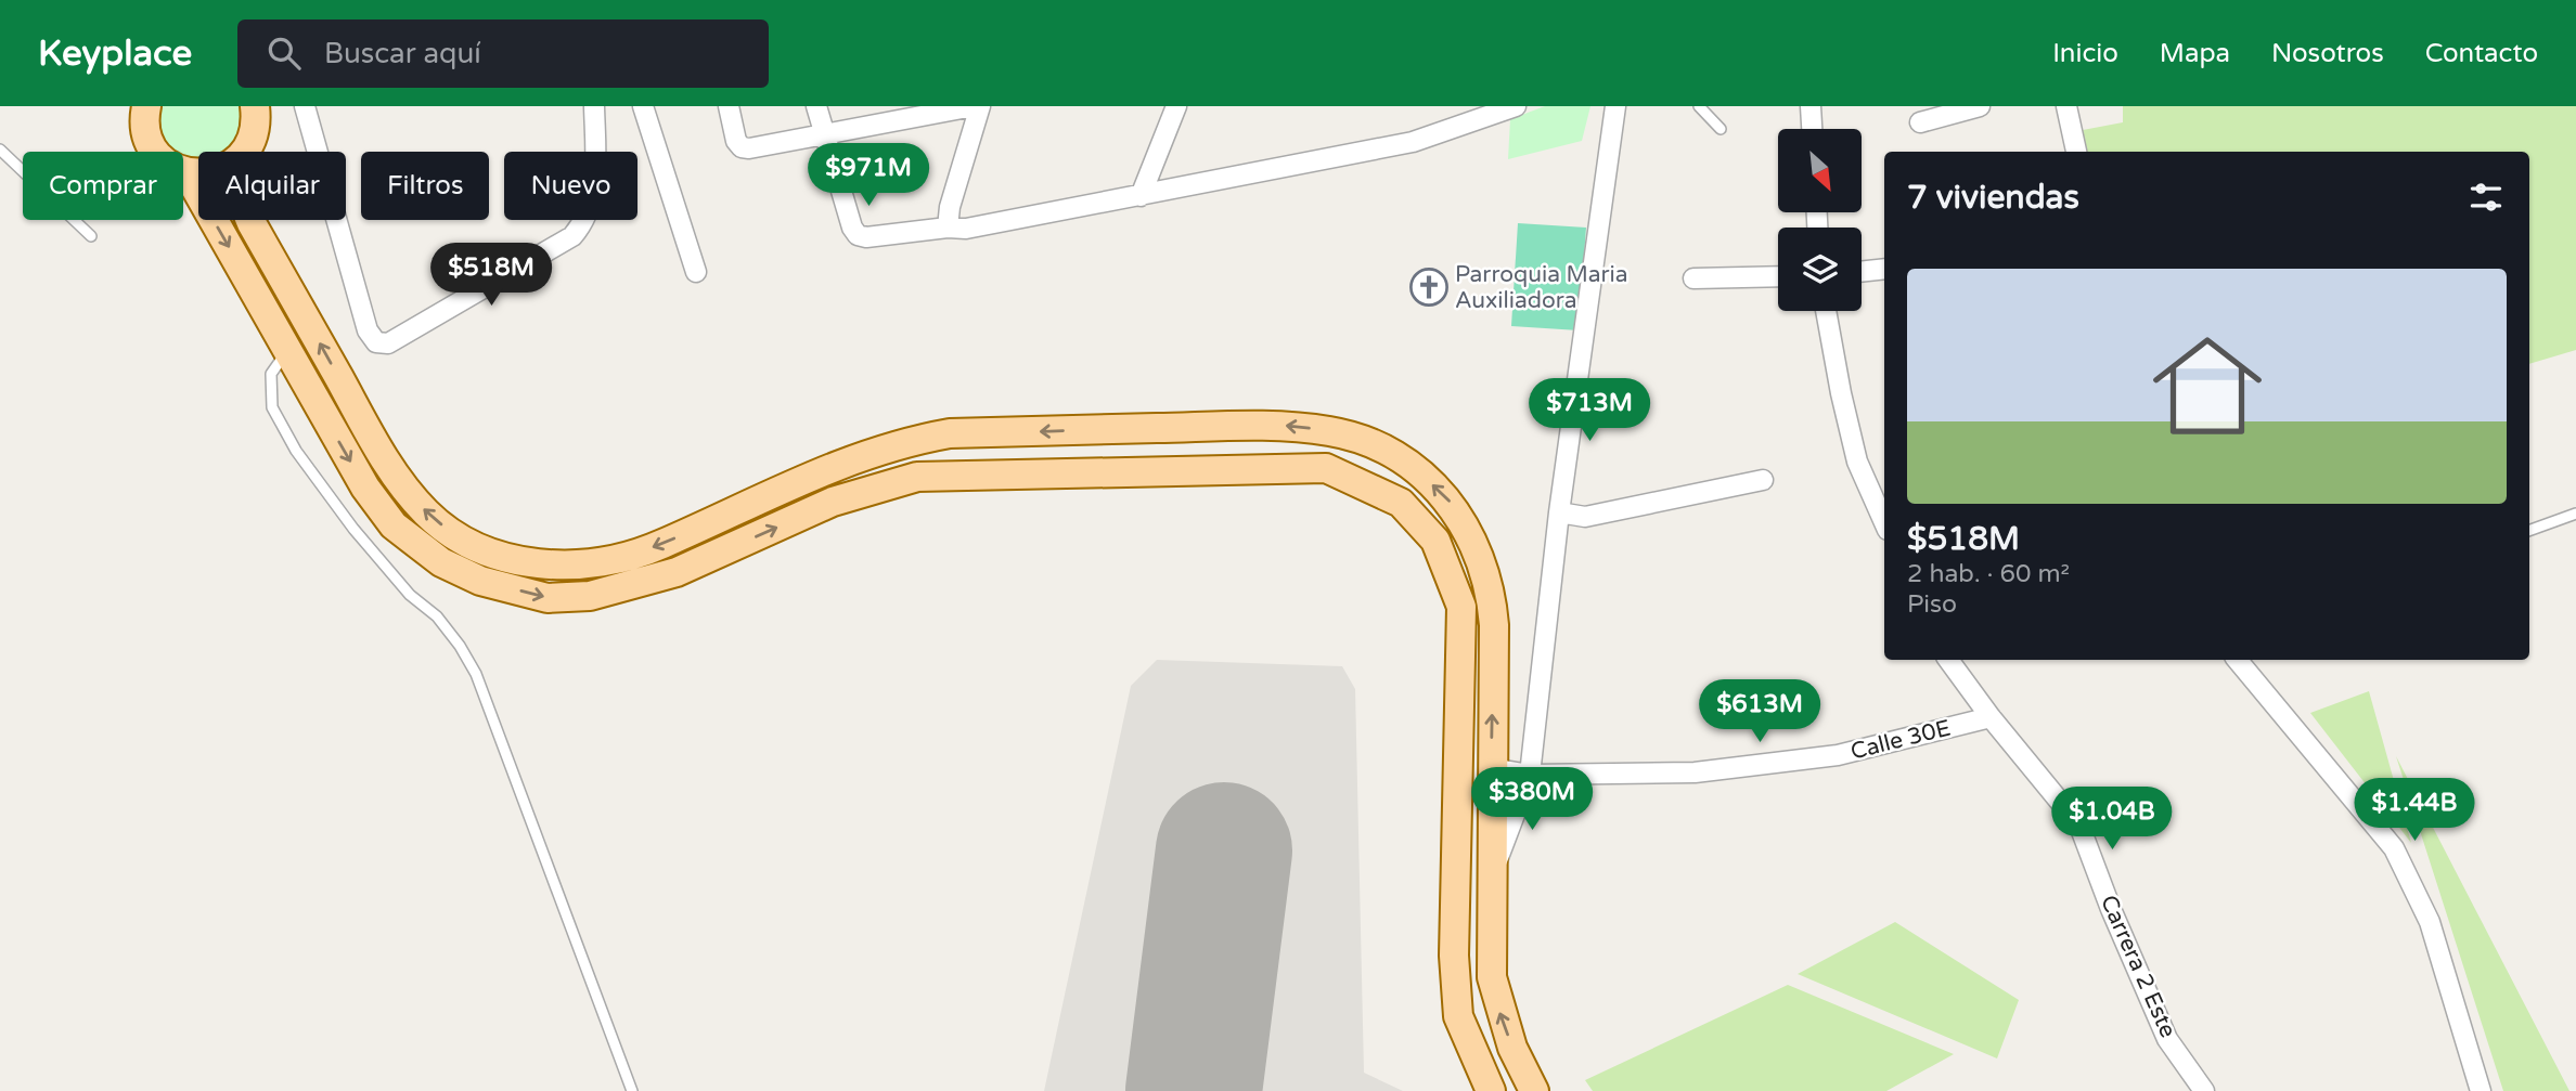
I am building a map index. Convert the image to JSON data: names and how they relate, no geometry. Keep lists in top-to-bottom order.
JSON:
{
  "streets": {
    "street": ["Calle 30E", "Carrera 2 Este"]
  },
  "crossings": [
    ["Calle 30E", "Carrera 2 Este"]
  ],
  "places": {
    "church": ["Parroquia Maria Auxiliadora"]
  },
  "north": "bottom right",
  "page": {
    "header": "Keyplace",
    "search": "Buscar aquí",
    "nav": [
      "Inicio",
      "Mapa",
      "Nosotros",
      "Contacto"
    ],
    "price": [
      "$971M",
      "$518M",
      "$713M",
      "$613M",
      "$380M",
      "$1.44B",
      "$1.04B"
    ],
    "chip": [
      "Comprar",
      "Alquilar",
      "Filtros",
      "Nuevo"
    ],
    "heading": "7 viviendas",
    "list": [
      {
        "name": "$518M",
        "note": "2 hab. · 60 m² · Piso"
      }
    ]
  }
}
